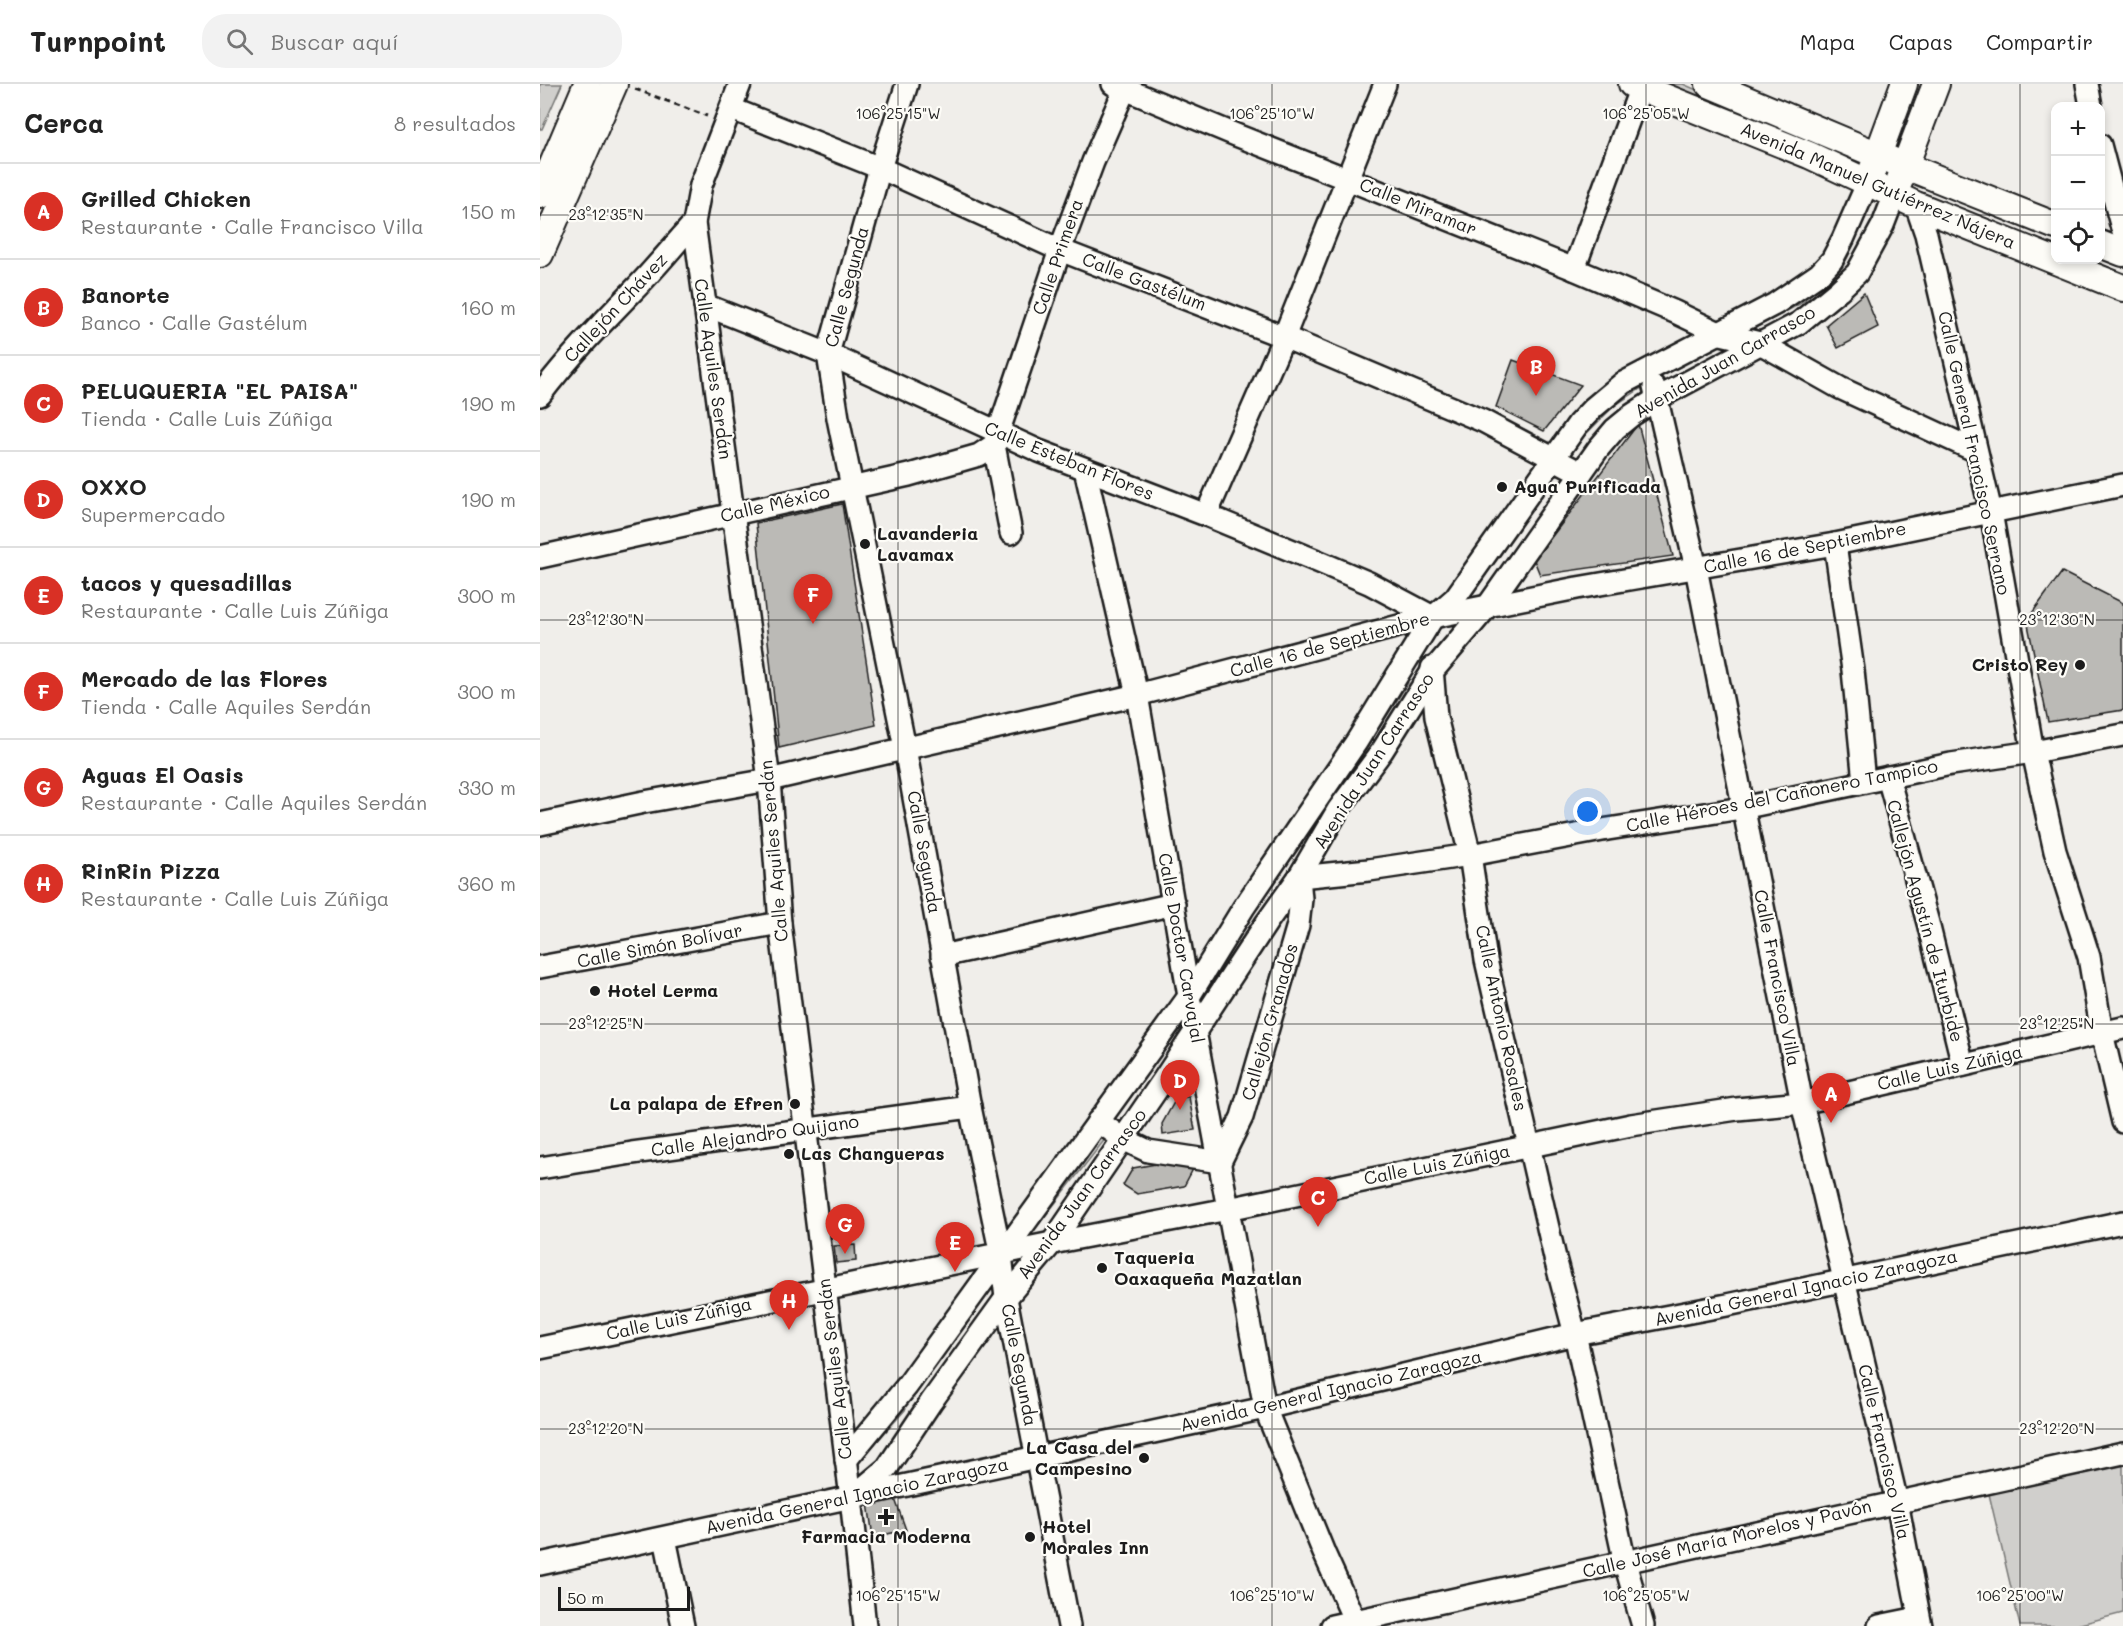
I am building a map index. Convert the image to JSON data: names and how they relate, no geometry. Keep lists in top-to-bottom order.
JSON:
{
  "streets": {
    "main road": ["Avenida Manuel Gutiérrez Nájera", "Avenida Juan Carrasco"],
    "street": [
      "Calle Miramar",
      "Calle Primera",
      "Calle Gastélum",
      "Calle Segunda",
      "Callejón Chávez",
      "Calle Aquiles Serdán",
      "Calle General Francisco Serrano",
      "Calle Esteban Flores",
      "Calle México",
      "Calle 16 de Septiembre",
      "Calle Héroes del Cañonero Tampico",
      "Callejón Agustín de Iturbide",
      "Calle Simón Bolívar",
      "Calle Doctor Carvajal",
      "Calle Francisco Villa",
      "Calle Antonio Rosales",
      "Callejón Granados",
      "Calle Luis Zúñiga",
      "Calle Alejandro Quijano",
      "Avenida General Ignacio Zaragoza",
      "Calle José María Morelos y Pavón"
    ]
  },
  "crossings": [
    ["Avenida Manuel Gutiérrez Nájera", "Avenida Juan Carrasco"],
    ["Avenida Manuel Gutiérrez Nájera", "Calle General Francisco Serrano"],
    ["Calle Miramar", "Calle Primera"],
    ["Calle Miramar", "Avenida Juan Carrasco"],
    ["Calle Miramar", "Calle General Francisco Serrano"],
    ["Calle Primera", "Calle Gastélum"],
    ["Calle Primera", "Calle Esteban Flores"],
    ["Calle Primera", "Calle México"],
    ["Calle Gastélum", "Calle Segunda"],
    ["Calle Gastélum", "Avenida Juan Carrasco"],
    ["Calle Gastélum", "Calle Aquiles Serdán"],
    ["Calle Segunda", "Avenida Juan Carrasco"],
    ["Calle Segunda", "Calle Esteban Flores"],
    ["Calle Segunda", "Calle México"],
    ["Calle Segunda", "Calle 16 de Septiembre"],
    ["Calle Segunda", "Calle Luis Zúñiga"],
    ["Calle Segunda", "Calle Alejandro Quijano"],
    ["Calle Segunda", "Avenida General Ignacio Zaragoza"],
    ["Callejón Chávez", "Calle Aquiles Serdán"],
    ["Avenida Juan Carrasco", "Calle Aquiles Serdán"],
    ["Avenida Juan Carrasco", "Calle General Francisco Serrano"],
    ["Avenida Juan Carrasco", "Calle Esteban Flores"],
    ["Avenida Juan Carrasco", "Calle 16 de Septiembre"],
    ["Avenida Juan Carrasco", "Calle Héroes del Cañonero Tampico"],
    ["Avenida Juan Carrasco", "Calle Doctor Carvajal"],
    ["Avenida Juan Carrasco", "Calle Francisco Villa"],
    ["Avenida Juan Carrasco", "Calle Antonio Rosales"],
    ["Avenida Juan Carrasco", "Callejón Granados"],
    ["Avenida Juan Carrasco", "Calle Luis Zúñiga"],
    ["Avenida Juan Carrasco", "Avenida General Ignacio Zaragoza"],
    ["Calle Aquiles Serdán", "Calle Esteban Flores"],
    ["Calle Aquiles Serdán", "Calle México"],
    ["Calle Aquiles Serdán", "Calle 16 de Septiembre"],
    ["Calle Aquiles Serdán", "Calle Simón Bolívar"],
    ["Calle Aquiles Serdán", "Calle Luis Zúñiga"],
    ["Calle Aquiles Serdán", "Calle Alejandro Quijano"],
    ["Calle Aquiles Serdán", "Avenida General Ignacio Zaragoza"],
    ["Calle General Francisco Serrano", "Calle 16 de Septiembre"],
    ["Calle General Francisco Serrano", "Calle Héroes del Cañonero Tampico"],
    ["Calle General Francisco Serrano", "Calle Luis Zúñiga"],
    ["Calle Esteban Flores", "Calle México"],
    ["Calle Esteban Flores", "Calle 16 de Septiembre"],
    ["Calle Esteban Flores", "Calle Doctor Carvajal"],
    ["Calle Esteban Flores", "Calle Antonio Rosales"],
    ["Calle 16 de Septiembre", "Calle Doctor Carvajal"],
    ["Calle 16 de Septiembre", "Calle Francisco Villa"],
    ["Calle 16 de Septiembre", "Calle Antonio Rosales"],
    ["Calle Héroes del Cañonero Tampico", "Callejón Agustín de Iturbide"],
    ["Calle Héroes del Cañonero Tampico", "Calle Francisco Villa"],
    ["Calle Héroes del Cañonero Tampico", "Calle Antonio Rosales"],
    ["Calle Héroes del Cañonero Tampico", "Callejón Granados"],
    ["Callejón Agustín de Iturbide", "Calle Luis Zúñiga"],
    ["Calle Doctor Carvajal", "Callejón Granados"],
    ["Calle Doctor Carvajal", "Calle Luis Zúñiga"],
    ["Calle Doctor Carvajal", "Avenida General Ignacio Zaragoza"],
    ["Calle Doctor Carvajal", "Calle José María Morelos y Pavón"],
    ["Calle Francisco Villa", "Calle Luis Zúñiga"],
    ["Calle Francisco Villa", "Avenida General Ignacio Zaragoza"],
    ["Calle Francisco Villa", "Calle José María Morelos y Pavón"],
    ["Calle Antonio Rosales", "Calle Luis Zúñiga"],
    ["Calle Antonio Rosales", "Avenida General Ignacio Zaragoza"],
    ["Calle Antonio Rosales", "Calle José María Morelos y Pavón"]
  ],
  "places": {
    "other": [
      "Agua Purificada",
      "Lavanderia Lavamax",
      "Cristo Rey",
      "Hotel Lerma",
      "La palapa de Efren",
      "Las Changueras",
      "Taqueria Oaxaqueña Mazatlan",
      "La Casa del Campesino",
      "Hotel Morales Inn"
    ],
    "health": ["Farmacia Moderna"]
  },
  "scale_bar": "50 m",
  "page": {
    "header": "Turnpoint",
    "search": "Buscar aquí",
    "nav": ["Mapa", "Capas", "Compartir"],
    "heading": ["Cerca", "8 resultados"],
    "map_buttons": ["+", "−"],
    "list": [
      {
        "mark": "A",
        "name": "Grilled Chicken",
        "note": "Restaurante · Calle Francisco Villa",
        "value": "150 m"
      },
      {
        "mark": "B",
        "name": "Banorte",
        "note": "Banco · Calle Gastélum",
        "value": "160 m"
      },
      {
        "mark": "C",
        "name": "PELUQUERIA \"EL PAISA\"",
        "note": "Tienda · Calle Luis Zúñiga",
        "value": "190 m"
      },
      {
        "mark": "D",
        "name": "OXXO",
        "note": "Supermercado",
        "value": "190 m"
      },
      {
        "mark": "E",
        "name": "tacos y quesadillas",
        "note": "Restaurante · Calle Luis Zúñiga",
        "value": "300 m"
      },
      {
        "mark": "F",
        "name": "Mercado de las Flores",
        "note": "Tienda · Calle Aquiles Serdán",
        "value": "300 m"
      },
      {
        "mark": "G",
        "name": "Aguas El Oasis",
        "note": "Restaurante · Calle Aquiles Serdán",
        "value": "330 m"
      },
      {
        "mark": "H",
        "name": "RinRin Pizza",
        "note": "Restaurante · Calle Luis Zúñiga",
        "value": "360 m"
      }
    ],
    "pins": [
      "B",
      "F",
      "D",
      "A",
      "C",
      "G",
      "E",
      "H"
    ],
    "scale": "50 m"
  },
  "coordinates": [
    "106°25'15\"W",
    "106°25'10\"W",
    "106°25'05\"W",
    "23°12'35\"N",
    "23°12'30\"N",
    "23°12'25\"N",
    "23°12'20\"N",
    "106°25'00\"W"
  ]
}
